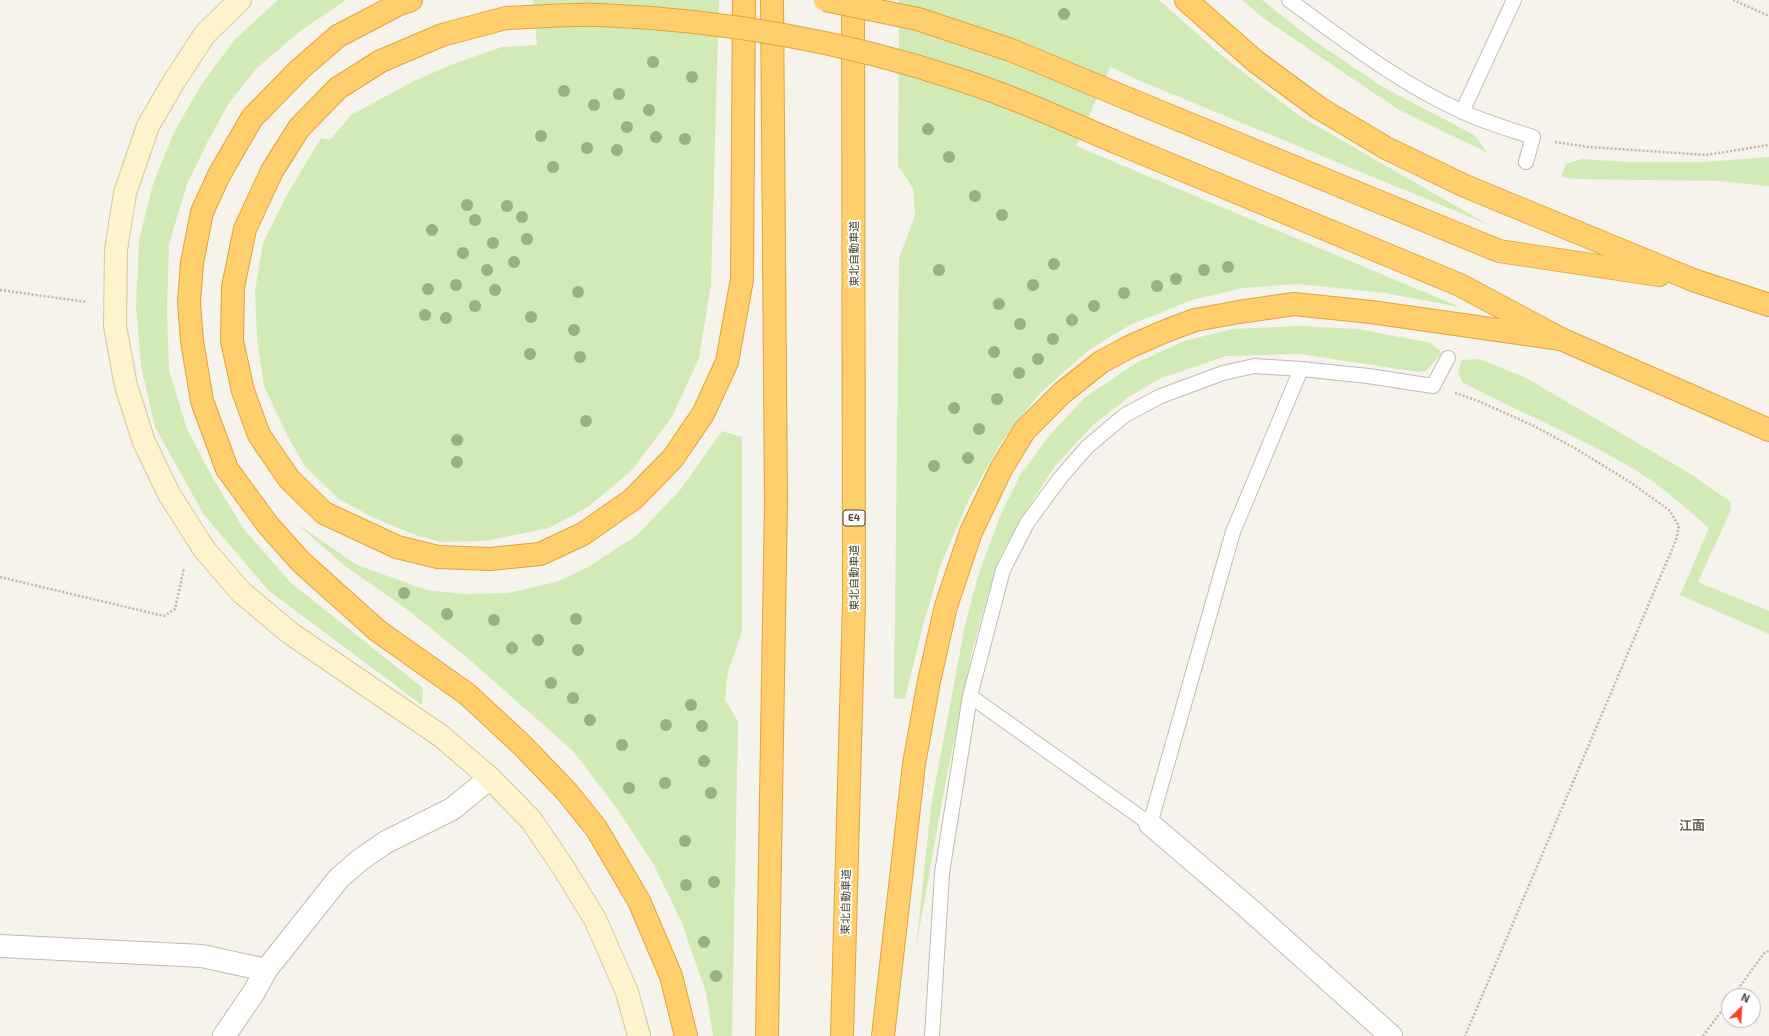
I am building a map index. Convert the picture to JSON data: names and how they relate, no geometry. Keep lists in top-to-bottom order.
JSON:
{
  "streets": {
    "highway": ["東北自動車道", "E4"]
  },
  "districts": ["江面"],
  "north": "top right"
}
